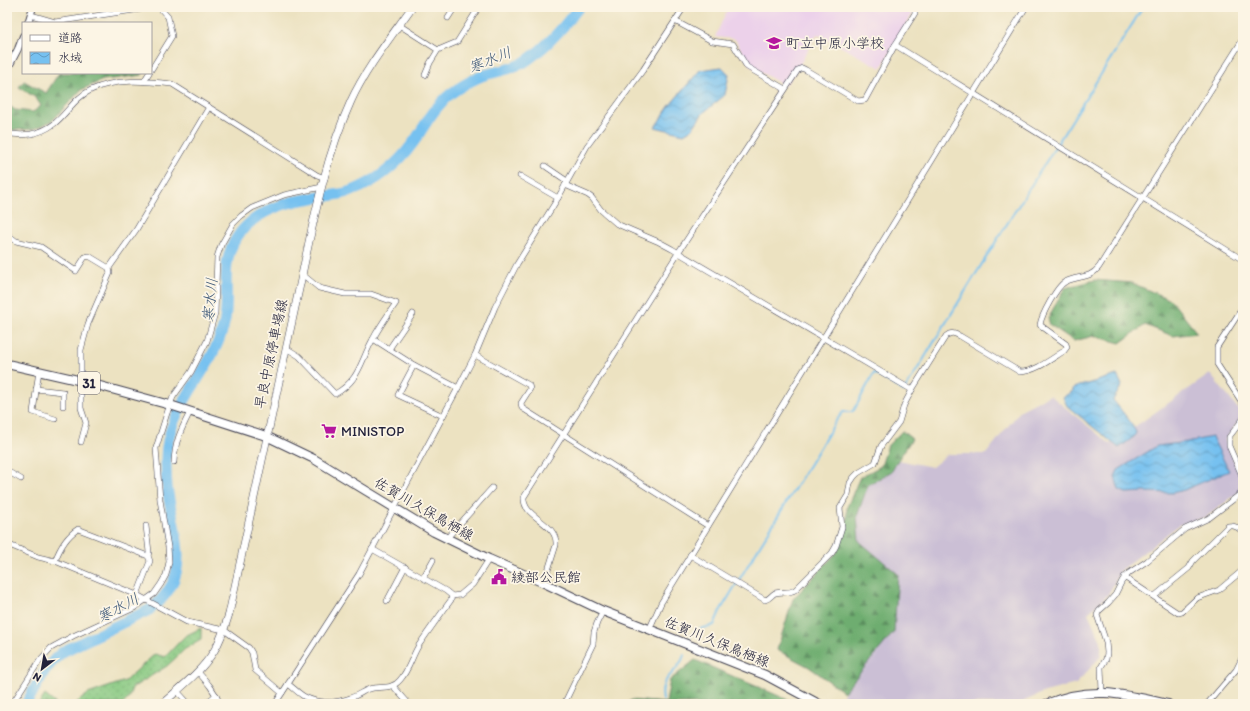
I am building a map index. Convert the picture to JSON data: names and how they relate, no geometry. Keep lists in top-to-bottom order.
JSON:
{
  "streets": {
    "main road": ["早良中原停車場線", "31", "佐賀川久保鳥栖線"]
  },
  "crossings": [
    ["早良中原停車場線", "佐賀川久保鳥栖線"]
  ],
  "water": ["寒水川"],
  "places": {
    "school or university": ["町立中原小学校"],
    "supermarket": ["MINISTOP"],
    "public building": ["綾部公民館"]
  },
  "legend": ["道路", "水域"],
  "north": "bottom left"
}
